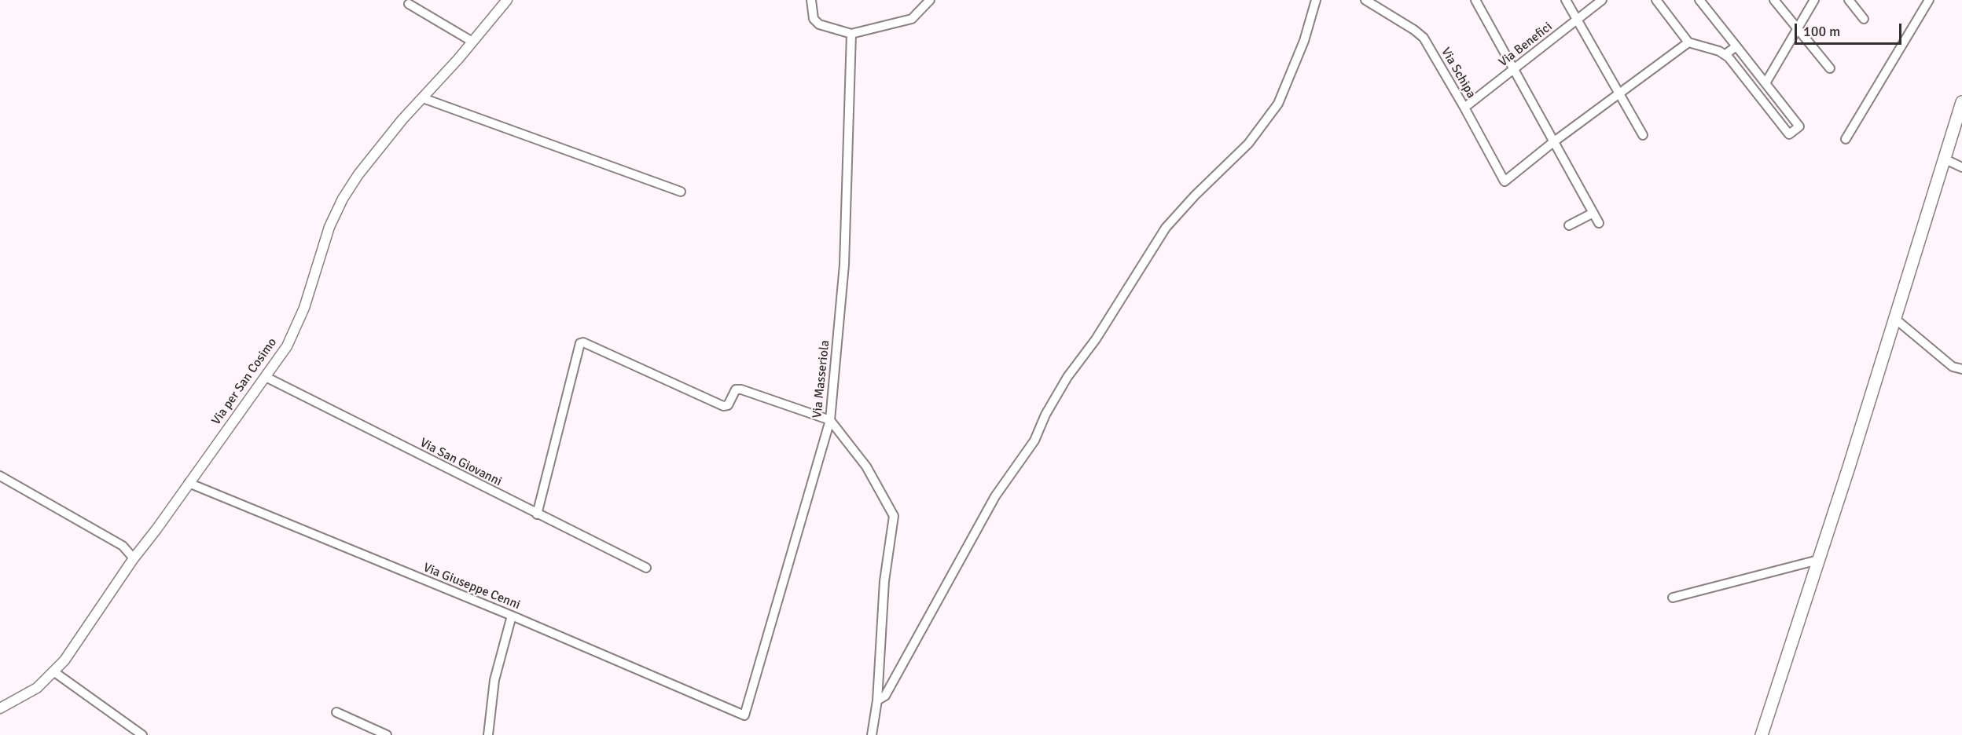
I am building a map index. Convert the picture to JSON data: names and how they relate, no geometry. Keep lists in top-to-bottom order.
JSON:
{
  "streets": {
    "street": [
      "Via Benefici",
      "Via Schipa",
      "Via Masseriola",
      "Via per San Cosimo",
      "Via San Giovanni",
      "Via Giuseppe Cenni"
    ]
  },
  "crossings": [
    ["Via Benefici", "Via Schipa"],
    ["Via Masseriola", "Via Giuseppe Cenni"],
    ["Via per San Cosimo", "Via San Giovanni"],
    ["Via per San Cosimo", "Via Giuseppe Cenni"]
  ],
  "scale_bar": "100 m"
}
